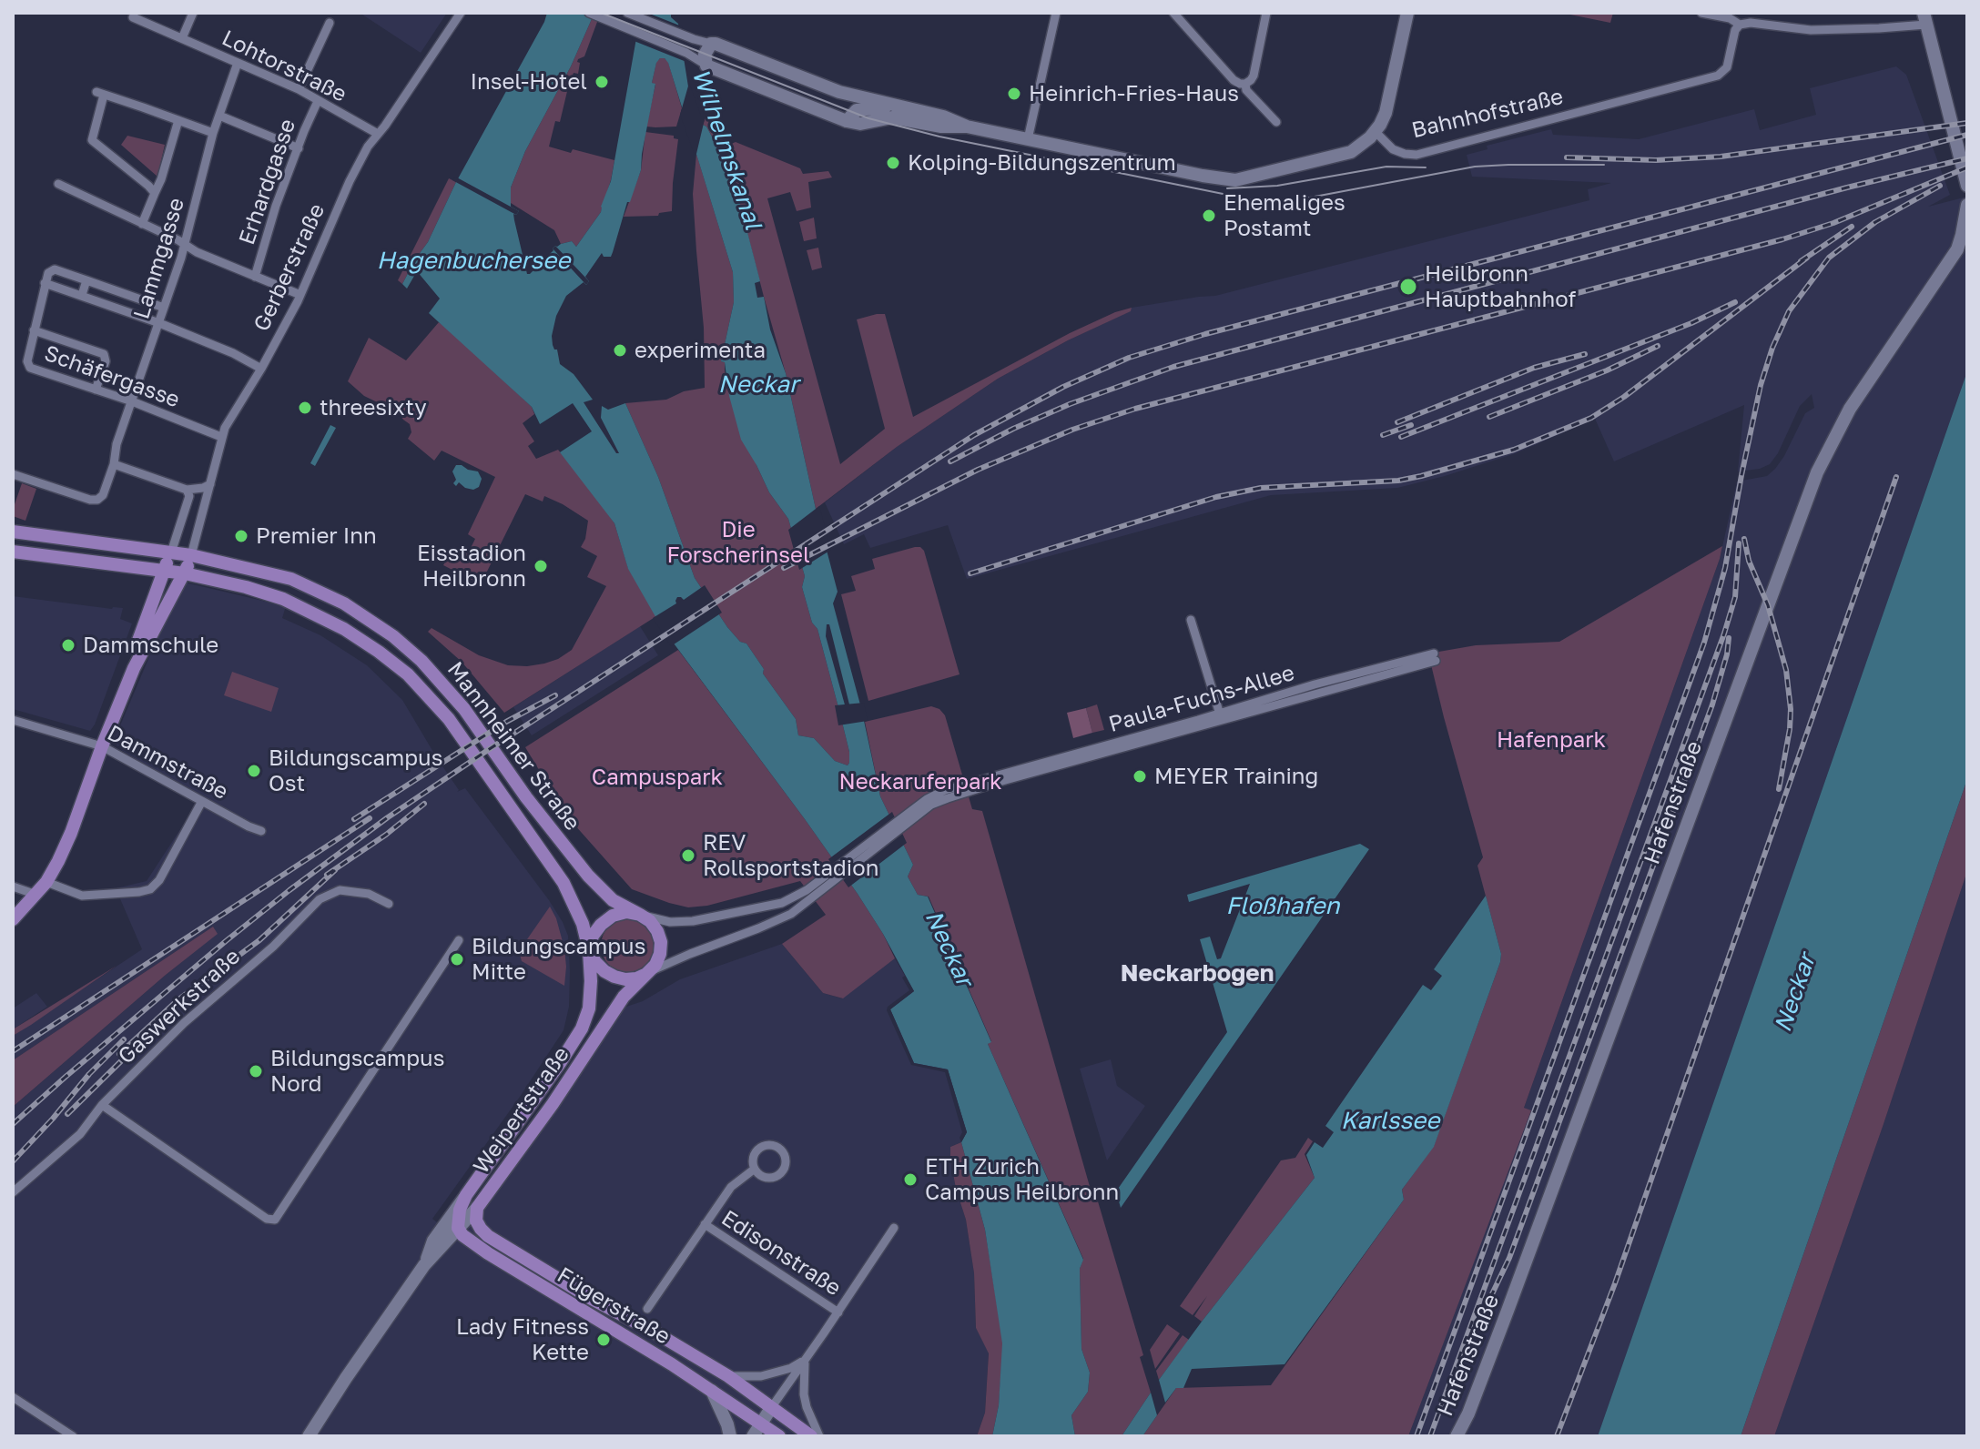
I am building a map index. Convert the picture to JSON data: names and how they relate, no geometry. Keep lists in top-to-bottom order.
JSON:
{
  "streets": {
    "main road": [
      "Mannheimer Straße",
      "Hafenstraße",
      "Weipertstraße",
      "Fügerstraße"
    ],
    "street": [
      "Lohtorstraße",
      "Bahnhofstraße",
      "Erhardgasse",
      "Lammgasse",
      "Gerberstraße",
      "Schäfergasse",
      "Paula-Fuchs-Allee",
      "Dammstraße",
      "Gaswerkstraße",
      "Edisonstraße"
    ]
  },
  "crossings": [
    ["Lohtorstraße", "Erhardgasse"],
    ["Lohtorstraße", "Lammgasse"],
    ["Lohtorstraße", "Gerberstraße"],
    ["Lammgasse", "Schäfergasse"],
    ["Gerberstraße", "Schäfergasse"],
    ["Gerberstraße", "Mannheimer Straße"],
    ["Paula-Fuchs-Allee", "Mannheimer Straße"],
    ["Mannheimer Straße", "Weipertstraße"],
    ["Weipertstraße", "Fügerstraße"],
    ["Edisonstraße", "Fügerstraße"]
  ],
  "districts": ["Neckarbogen"],
  "water": [
    "Wilhelmskanal",
    "Hagenbuchersee",
    "Neckar",
    "Floßhafen",
    "Karlssee"
  ],
  "parks": [
    "Die Forscherinsel",
    "Hafenpark",
    "Campuspark",
    "Neckaruferpark"
  ],
  "places": [
    "Insel-Hotel",
    "Heinrich-Fries-Haus",
    "Kolping-Bildungszentrum",
    "Ehemaliges Postamt",
    "Heilbronn Hauptbahnhof",
    "experimenta",
    "threesixty",
    "Premier Inn",
    "Eisstadion Heilbronn",
    "Dammschule",
    "Bildungscampus Ost",
    "MEYER Training",
    "REV Rollsportstadion",
    "Bildungscampus Mitte",
    "Bildungscampus Nord",
    "ETH Zurich Campus Heilbronn",
    "Lady Fitness Kette"
  ]
}
